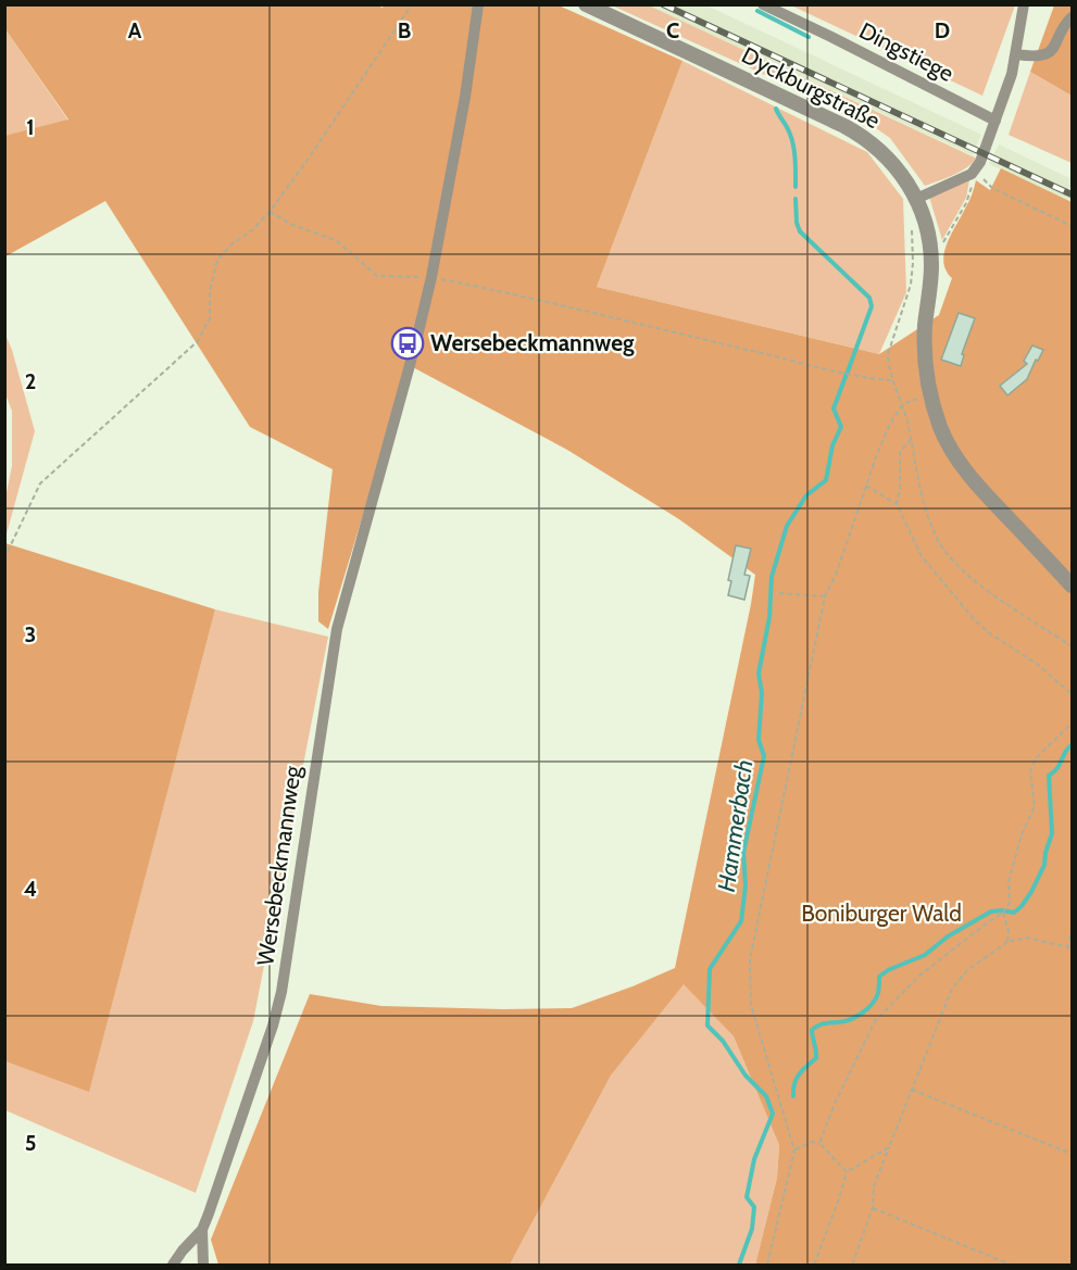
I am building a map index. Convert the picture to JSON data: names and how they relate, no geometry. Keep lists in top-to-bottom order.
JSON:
{
  "streets": {
    "street": ["Dingstiege", "Dyckburgstraße", "Wersebeckmannweg"]
  },
  "water": ["Hammerbach"],
  "parks": ["Boniburger Wald"],
  "places": {
    "bus stop": ["Wersebeckmannweg"]
  },
  "grid": {
    "columns": [
      "A",
      "B",
      "C",
      "D"
    ],
    "rows": [
      "1",
      "2",
      "3",
      "4",
      "5"
    ]
  }
}
